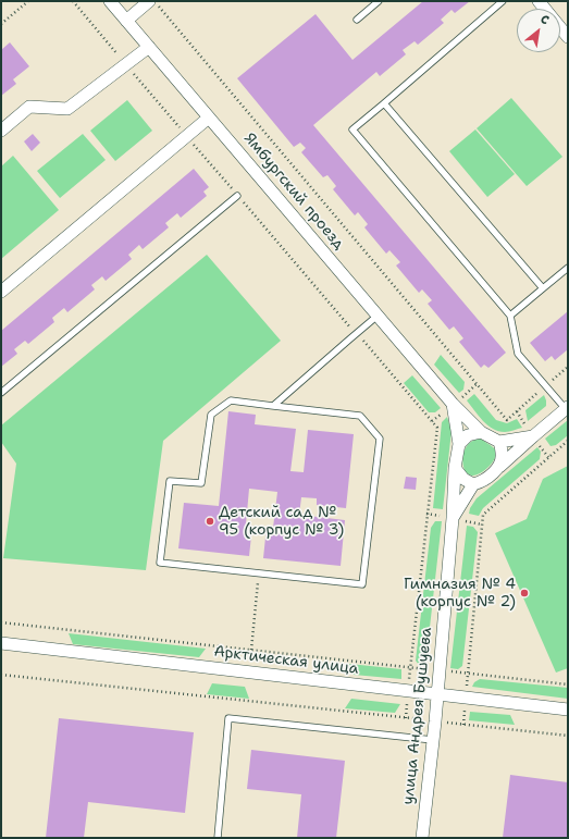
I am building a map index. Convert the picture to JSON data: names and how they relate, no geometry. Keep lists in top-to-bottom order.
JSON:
{
  "streets": {
    "street": ["Ямбургский проезд", "Арктическая улица", "улица Андрея Бушуева"]
  },
  "crossings": [
    ["Ямбургский проезд", "улица Андрея Бушуева"],
    ["Арктическая улица", "улица Андрея Бушуева"]
  ],
  "places": ["Детский сад № 95 (корпус № 3)", "Гимназия № 4 (корпус № 2)"],
  "north": "top right"
}
